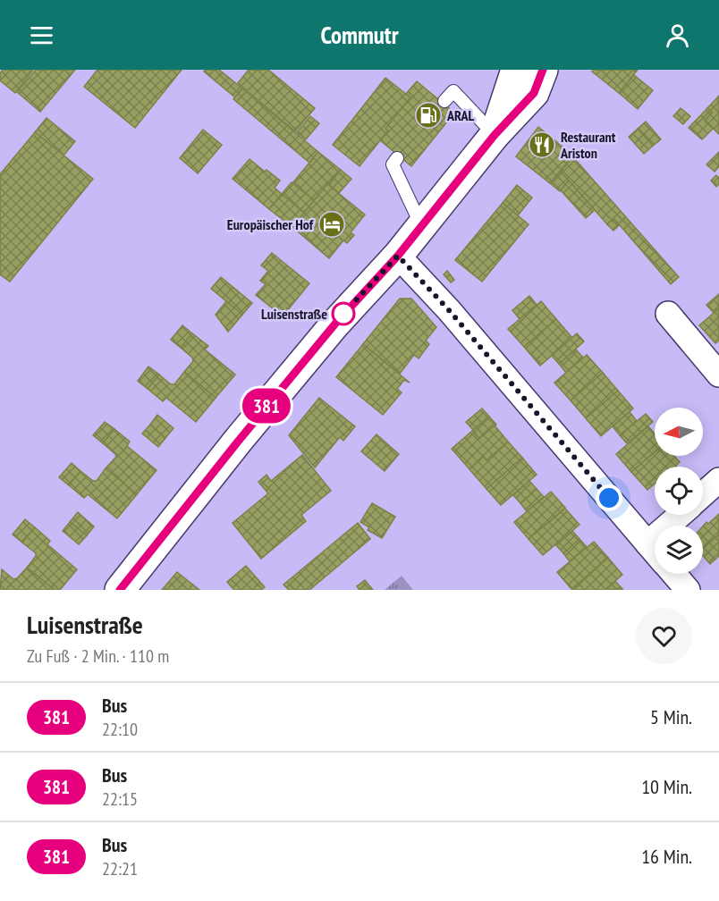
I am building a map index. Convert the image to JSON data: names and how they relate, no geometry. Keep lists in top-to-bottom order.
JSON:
{
  "places": {
    "fuel station": ["ARAL"],
    "restaurant": ["Restaurant Ariston"],
    "hotel": ["Europäischer Hof"],
    "other": ["Luisenstraße"]
  },
  "lines": ["bus line 381"],
  "north": "left",
  "page": {
    "header": "Commutr",
    "on_map": "381",
    "heading": ["Luisenstraße", "Zu Fuß · 2 Min. · 110 m"],
    "list": [
      {
        "mark": "381",
        "name": "Bus",
        "note": "22:10",
        "value": "5 Min."
      },
      {
        "mark": "381",
        "name": "Bus",
        "note": "22:15",
        "value": "10 Min."
      },
      {
        "mark": "381",
        "name": "Bus",
        "note": "22:21",
        "value": "16 Min."
      }
    ]
  }
}
